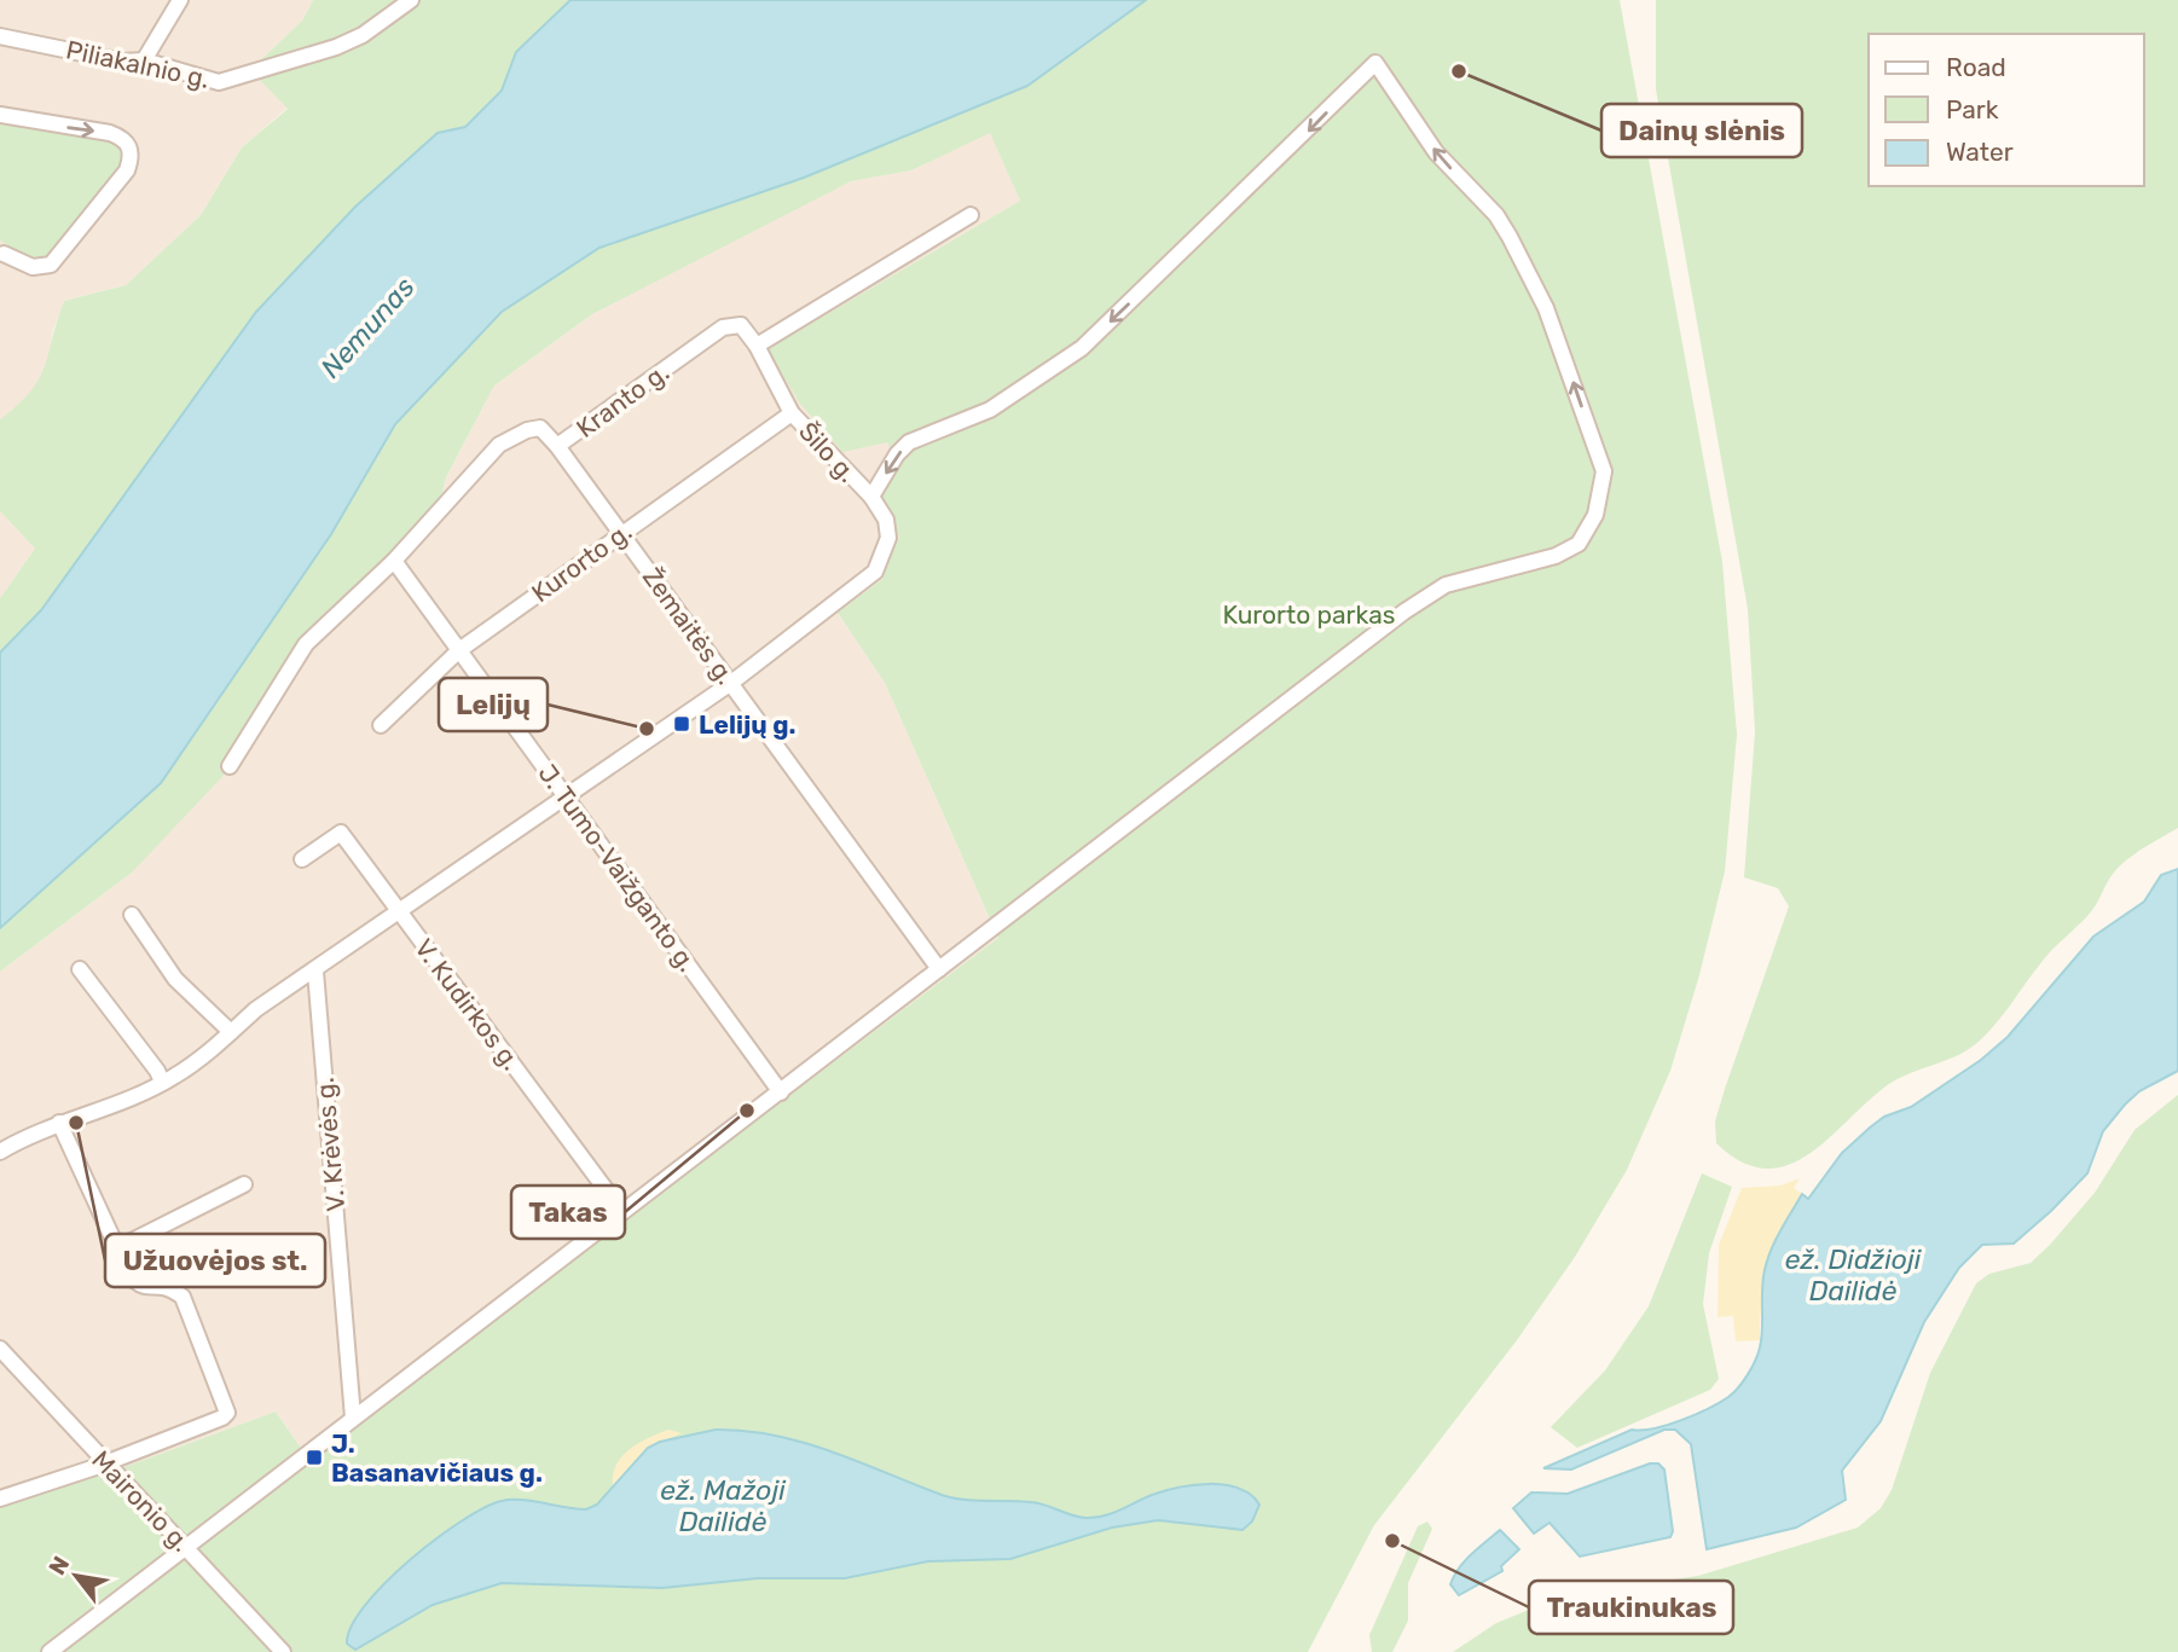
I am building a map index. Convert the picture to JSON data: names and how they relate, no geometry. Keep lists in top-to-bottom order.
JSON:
{
  "streets": {
    "street": [
      "Piliakalnio g.",
      "Kranto g.",
      "Šilo g.",
      "Kurorto g.",
      "Žemaitės g.",
      "J. Tumo-Vaižganto g.",
      "V. Kudirkos g.",
      "V. Krėvės g.",
      "Maironio g."
    ]
  },
  "crossings": [
    ["Kranto g.", "Šilo g."],
    ["Kranto g.", "Žemaitės g."],
    ["Kranto g.", "J. Tumo-Vaižganto g."],
    ["Šilo g.", "Kurorto g."],
    ["Šilo g.", "Žemaitės g."],
    ["Kurorto g.", "Žemaitės g."],
    ["Kurorto g.", "J. Tumo-Vaižganto g."]
  ],
  "water": ["Nemunas", "ež. Didžioji Dailidė", "ež. Mažoji Dailidė"],
  "parks": ["Kurorto parkas"],
  "places": {
    "other": [
      "Dainų slėnis",
      "Lelijų",
      "Takas",
      "Užuovėjos st.",
      "Traukinukas"
    ],
    "transit": ["Lelijų g.", "J. Basanavičiaus g."]
  },
  "legend": ["Road", "Park", "Water"],
  "north": "top left"
}
